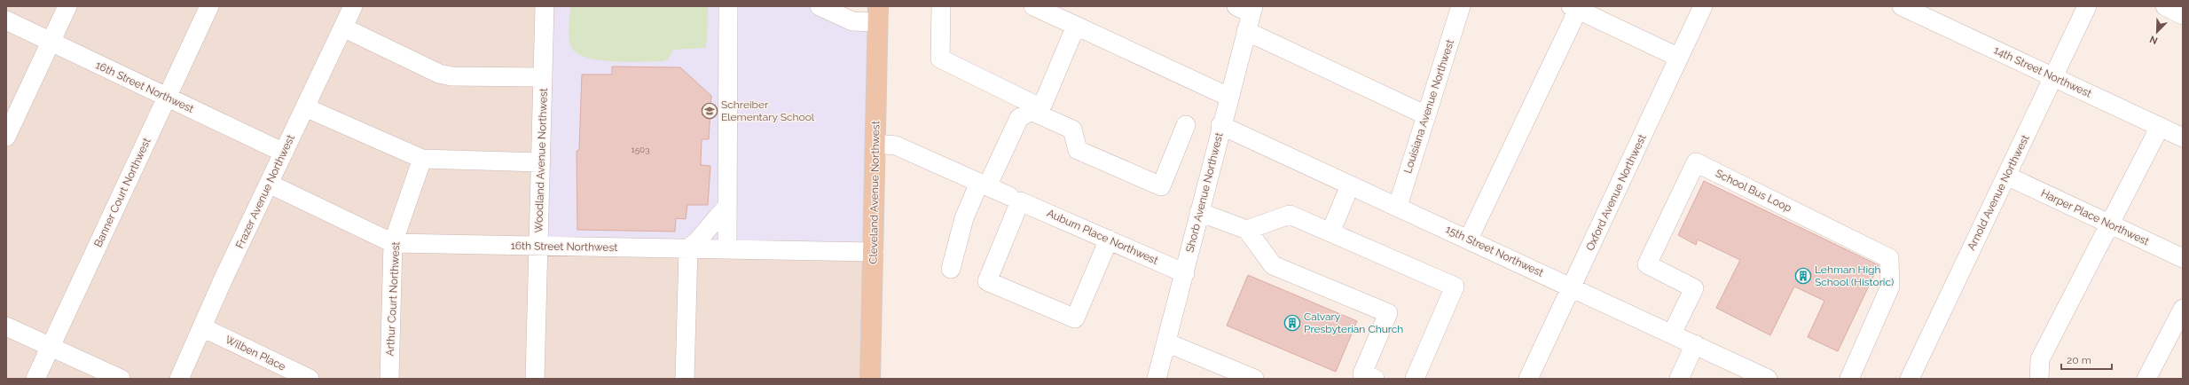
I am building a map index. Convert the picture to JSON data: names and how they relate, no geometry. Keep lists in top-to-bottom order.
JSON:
{
  "streets": {
    "main road": ["Cleveland Avenue Northwest"],
    "street": [
      "14th Street Northwest",
      "16th Street Northwest",
      "Louisiana Avenue Northwest",
      "Woodland Avenue Northwest",
      "School Bus Loop",
      "Frazer Avenue Northwest",
      "Banner Court Northwest",
      "Shorb Avenue Northwest",
      "Oxford Avenue Northwest",
      "Arnold Avenue Northwest",
      "Harper Place Northwest",
      "Auburn Place Northwest",
      "15th Street Northwest",
      "Arthur Court Northwest",
      "Wilben Place"
    ]
  },
  "crossings": [
    ["14th Street Northwest", "Arnold Avenue Northwest"],
    ["16th Street Northwest", "Woodland Avenue Northwest"],
    ["16th Street Northwest", "Frazer Avenue Northwest"],
    ["16th Street Northwest", "Banner Court Northwest"],
    ["16th Street Northwest", "Cleveland Avenue Northwest"],
    ["16th Street Northwest", "Arthur Court Northwest"],
    ["Louisiana Avenue Northwest", "15th Street Northwest"],
    ["School Bus Loop", "15th Street Northwest"],
    ["Frazer Avenue Northwest", "Wilben Place"],
    ["Cleveland Avenue Northwest", "Auburn Place Northwest"],
    ["Shorb Avenue Northwest", "Auburn Place Northwest"],
    ["Shorb Avenue Northwest", "15th Street Northwest"],
    ["Oxford Avenue Northwest", "15th Street Northwest"],
    ["Arnold Avenue Northwest", "Harper Place Northwest"]
  ],
  "places": {
    "school or university": ["Schreiber Elementary School"],
    "building": ["Lehman High School (Historic)", "Calvary Presbyterian Church"]
  },
  "house_numbers": ["1503"],
  "scale_bar": "20 m",
  "north": "bottom left"
}
